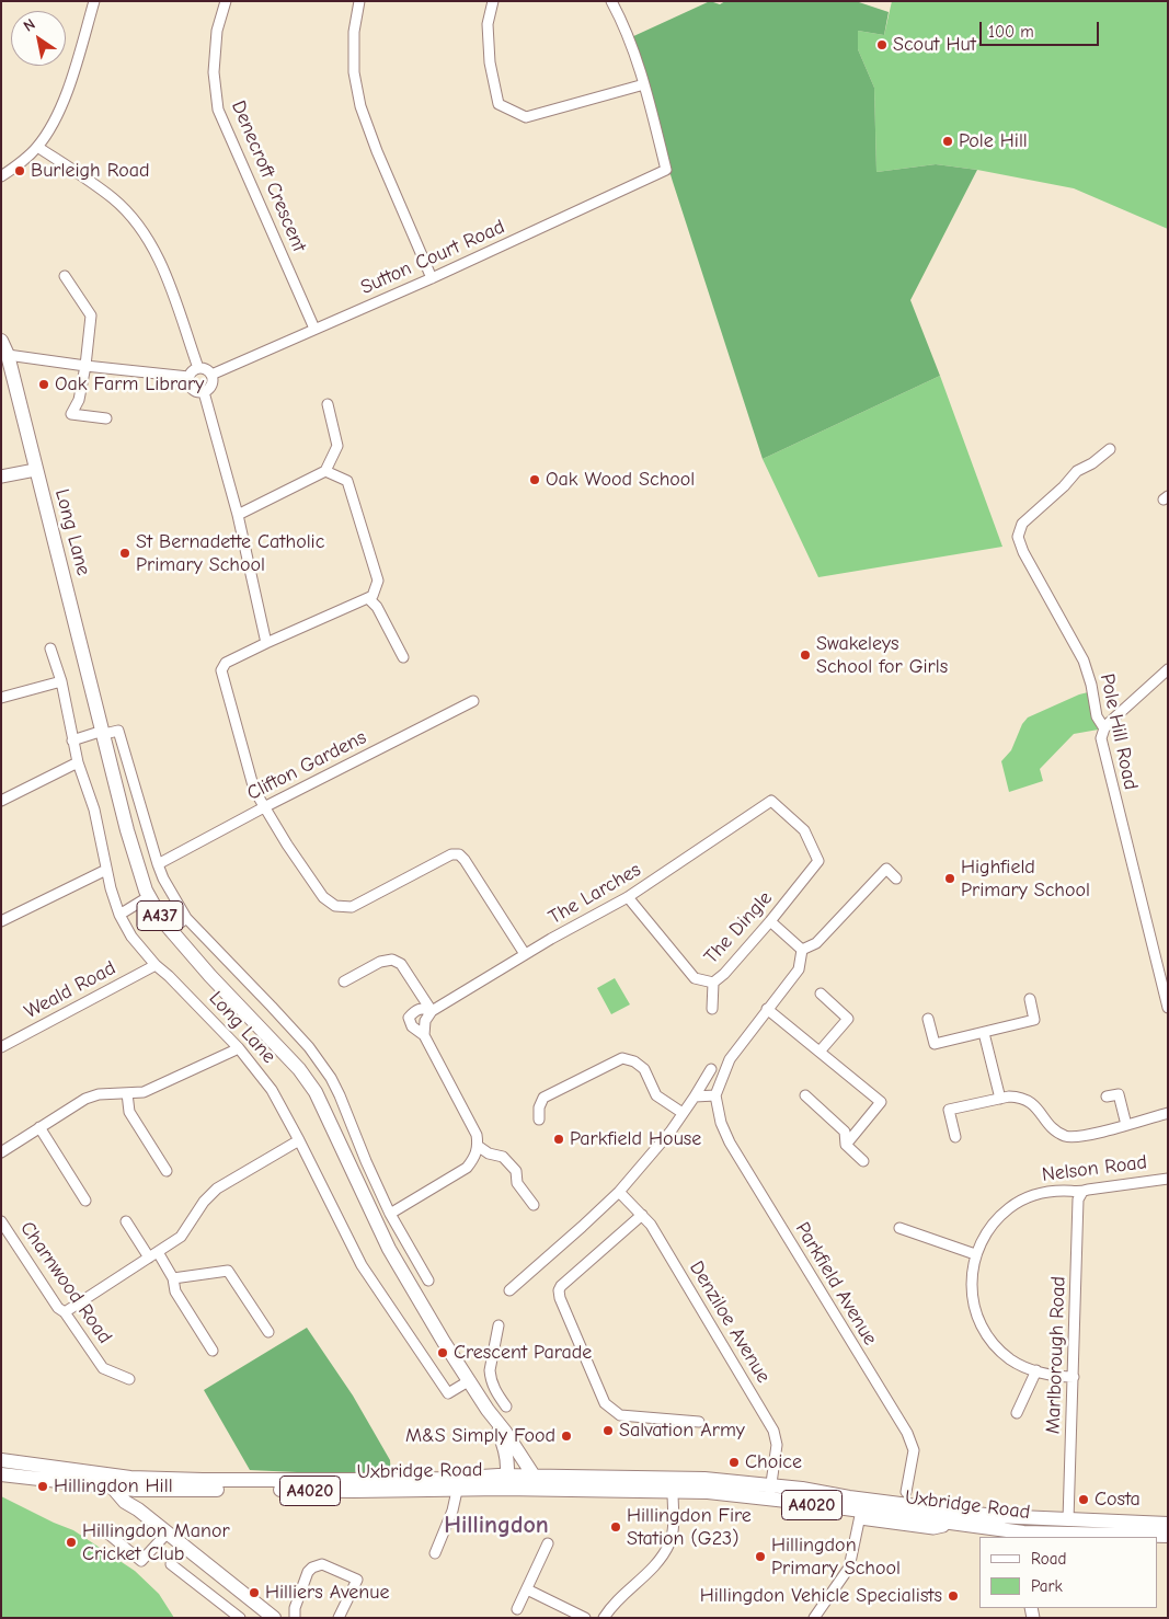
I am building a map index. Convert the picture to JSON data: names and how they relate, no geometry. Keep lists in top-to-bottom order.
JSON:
{
  "streets": {
    "main road": [
      "Long Lane",
      "A437",
      "Uxbridge Road",
      "A4020"
    ],
    "street": [
      "Denecroft Crescent",
      "Sutton Court Road",
      "Pole Hill Road",
      "Clifton Gardens",
      "The Larches",
      "The Dingle",
      "Weald Road",
      "Nelson Road",
      "Charnwood Road",
      "Parkfield Avenue",
      "Denziloe Avenue",
      "Marlborough Road"
    ]
  },
  "crossings": [
    ["Denecroft Crescent", "Sutton Court Road"],
    ["Long Lane", "Clifton Gardens"],
    ["Long Lane", "Weald Road"],
    ["Long Lane", "Uxbridge Road"],
    ["The Larches", "The Dingle"],
    ["Nelson Road", "Marlborough Road"],
    ["Denziloe Avenue", "Uxbridge Road"],
    ["Marlborough Road", "Uxbridge Road"]
  ],
  "districts": ["Hillingdon"],
  "places": [
    "Scout Hut",
    "Pole Hill",
    "Burleigh Road",
    "Oak Farm Library",
    "Oak Wood School",
    "St Bernadette Catholic Primary School",
    "Swakeleys School for Girls",
    "Highfield Primary School",
    "Parkfield House",
    "Crescent Parade",
    "Salvation Army",
    "M&S Simply Food",
    "Choice",
    "Hillingdon Hill",
    "Costa",
    "Hillingdon Fire Station (G23)",
    "Hillingdon Manor Cricket Club",
    "Hillingdon Primary School",
    "Hilliers Avenue",
    "Hillingdon Vehicle Specialists"
  ],
  "legend": ["Road", "Park"],
  "scale_bar": "100 m",
  "north": "top left"
}
